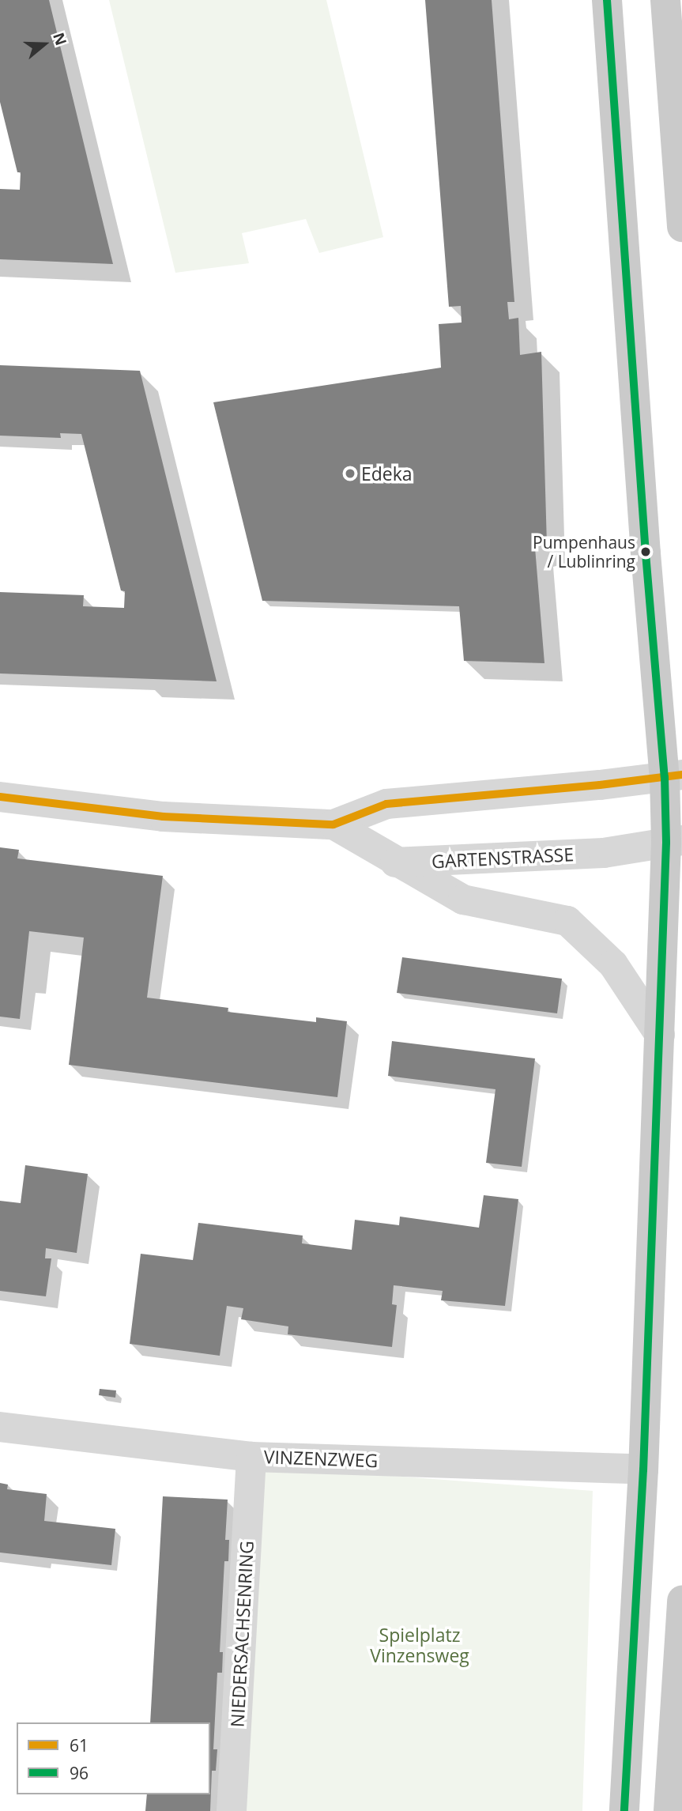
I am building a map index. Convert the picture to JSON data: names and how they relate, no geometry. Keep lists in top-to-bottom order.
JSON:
{
  "streets": {
    "street": ["GARTENSTRASSE", "VINZENZWEG", "NIEDERSACHSENRING"]
  },
  "crossings": [
    ["VINZENZWEG", "NIEDERSACHSENRING"]
  ],
  "parks": ["Spielplatz Vinzensweg"],
  "places": ["Edeka", "Pumpenhaus / Lublinring"],
  "lines": ["transit line 96", "transit line 61"],
  "legend": ["61", "96"],
  "north": "right"
}
